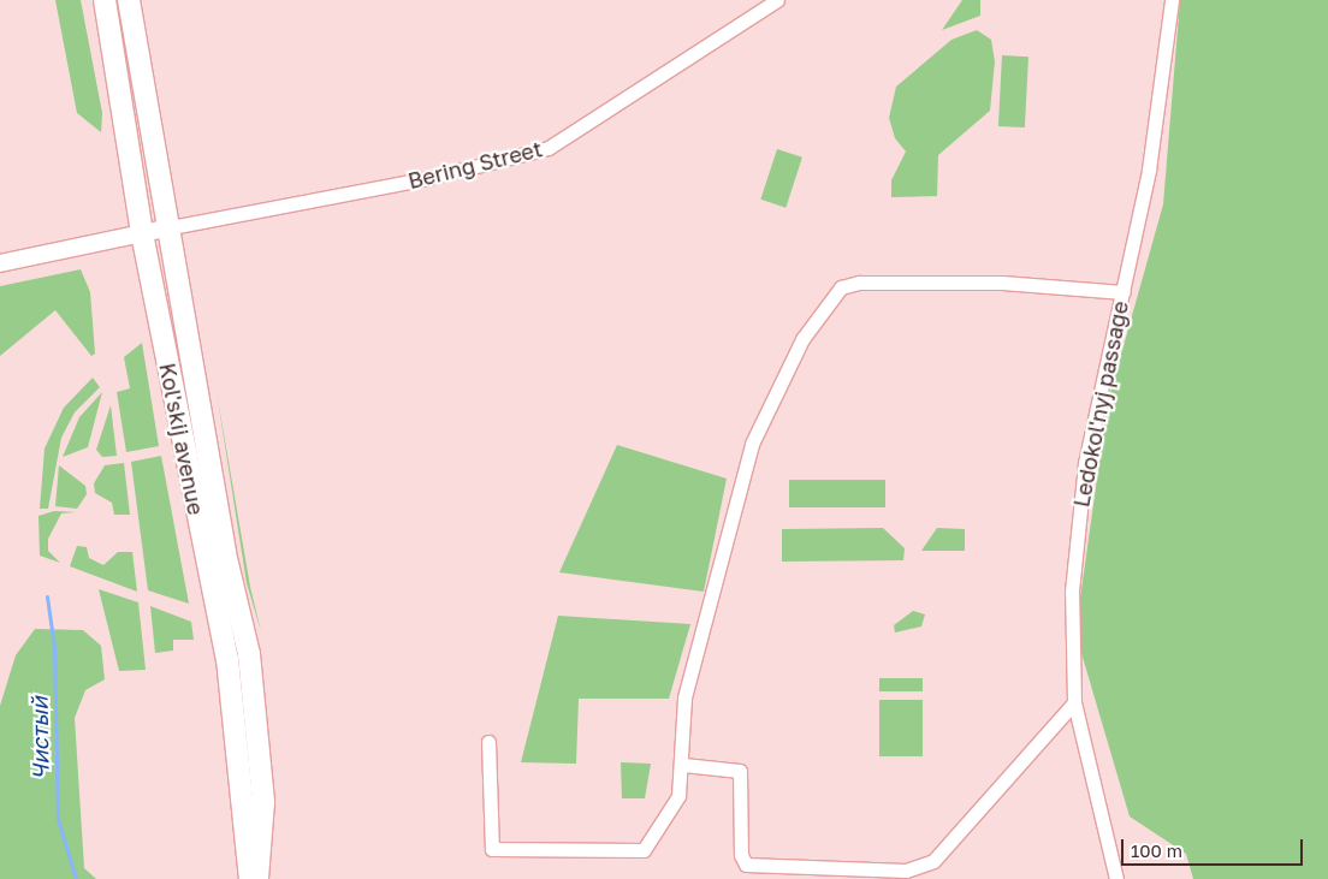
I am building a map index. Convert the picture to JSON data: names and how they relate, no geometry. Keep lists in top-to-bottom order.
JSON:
{
  "streets": {
    "main road": ["Kol'skij avenue"],
    "street": ["Bering Street", "Ledokol'nyj passage"]
  },
  "crossings": [
    ["Bering Street", "Kol'skij avenue"]
  ],
  "water": ["Чистый"],
  "scale_bar": "100 m"
}
